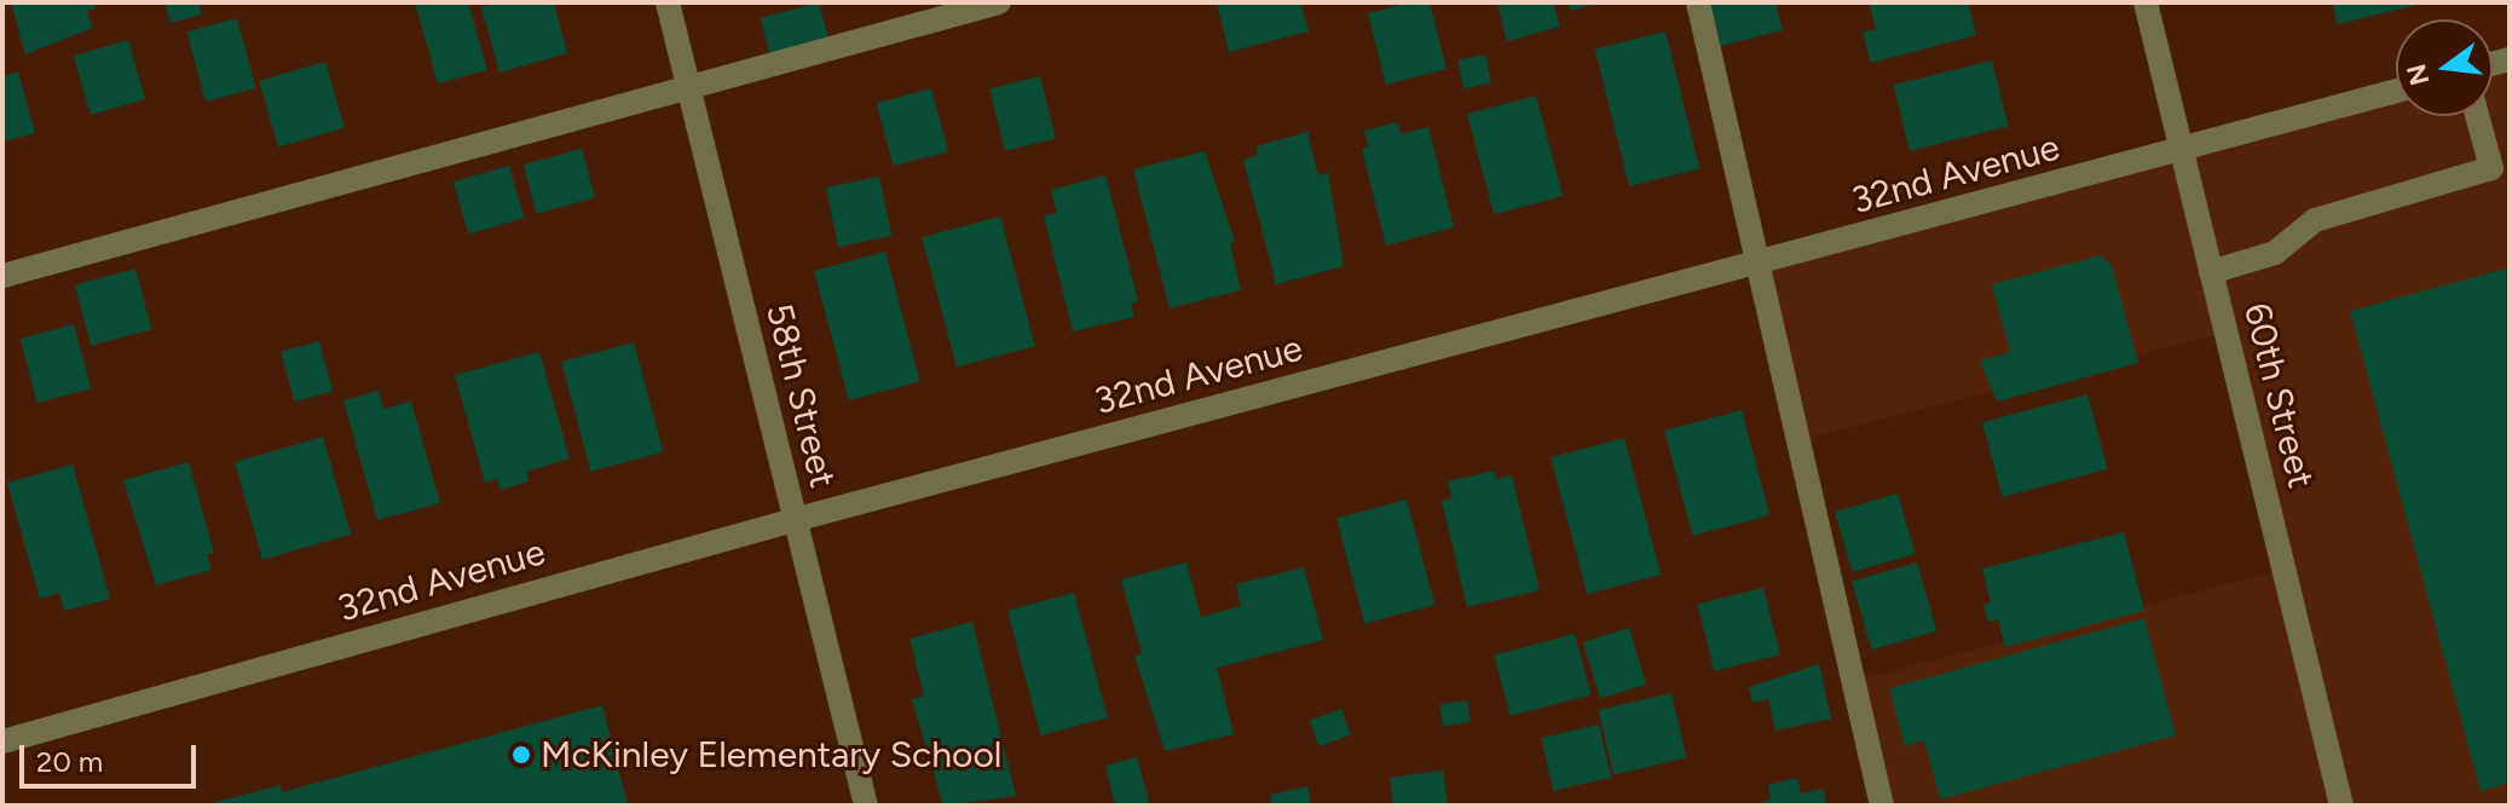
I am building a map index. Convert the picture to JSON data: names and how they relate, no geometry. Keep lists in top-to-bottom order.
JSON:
{
  "streets": {
    "street": ["32nd Avenue", "58th Street", "60th Street"]
  },
  "crossings": [
    ["32nd Avenue", "58th Street"],
    ["32nd Avenue", "60th Street"]
  ],
  "places": ["McKinley Elementary School"],
  "scale_bar": "20 m",
  "north": "left"
}
